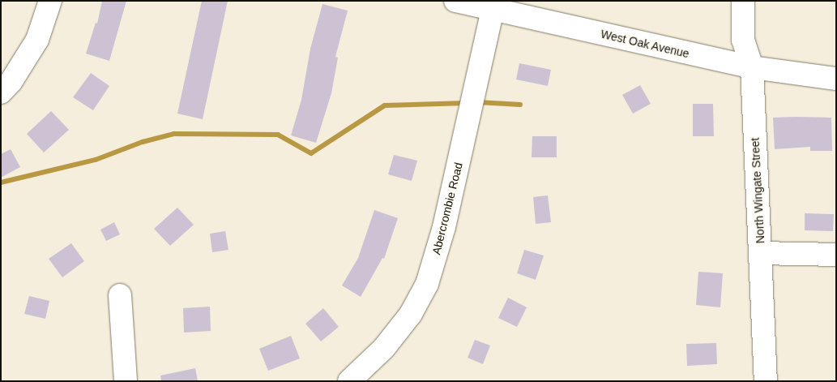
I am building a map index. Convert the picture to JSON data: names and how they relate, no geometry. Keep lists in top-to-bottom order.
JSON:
{
  "streets": {
    "street": ["West Oak Avenue", "North Wingate Street", "Abercrombie Road"]
  },
  "crossings": [
    ["West Oak Avenue", "North Wingate Street"],
    ["West Oak Avenue", "Abercrombie Road"]
  ]
}
